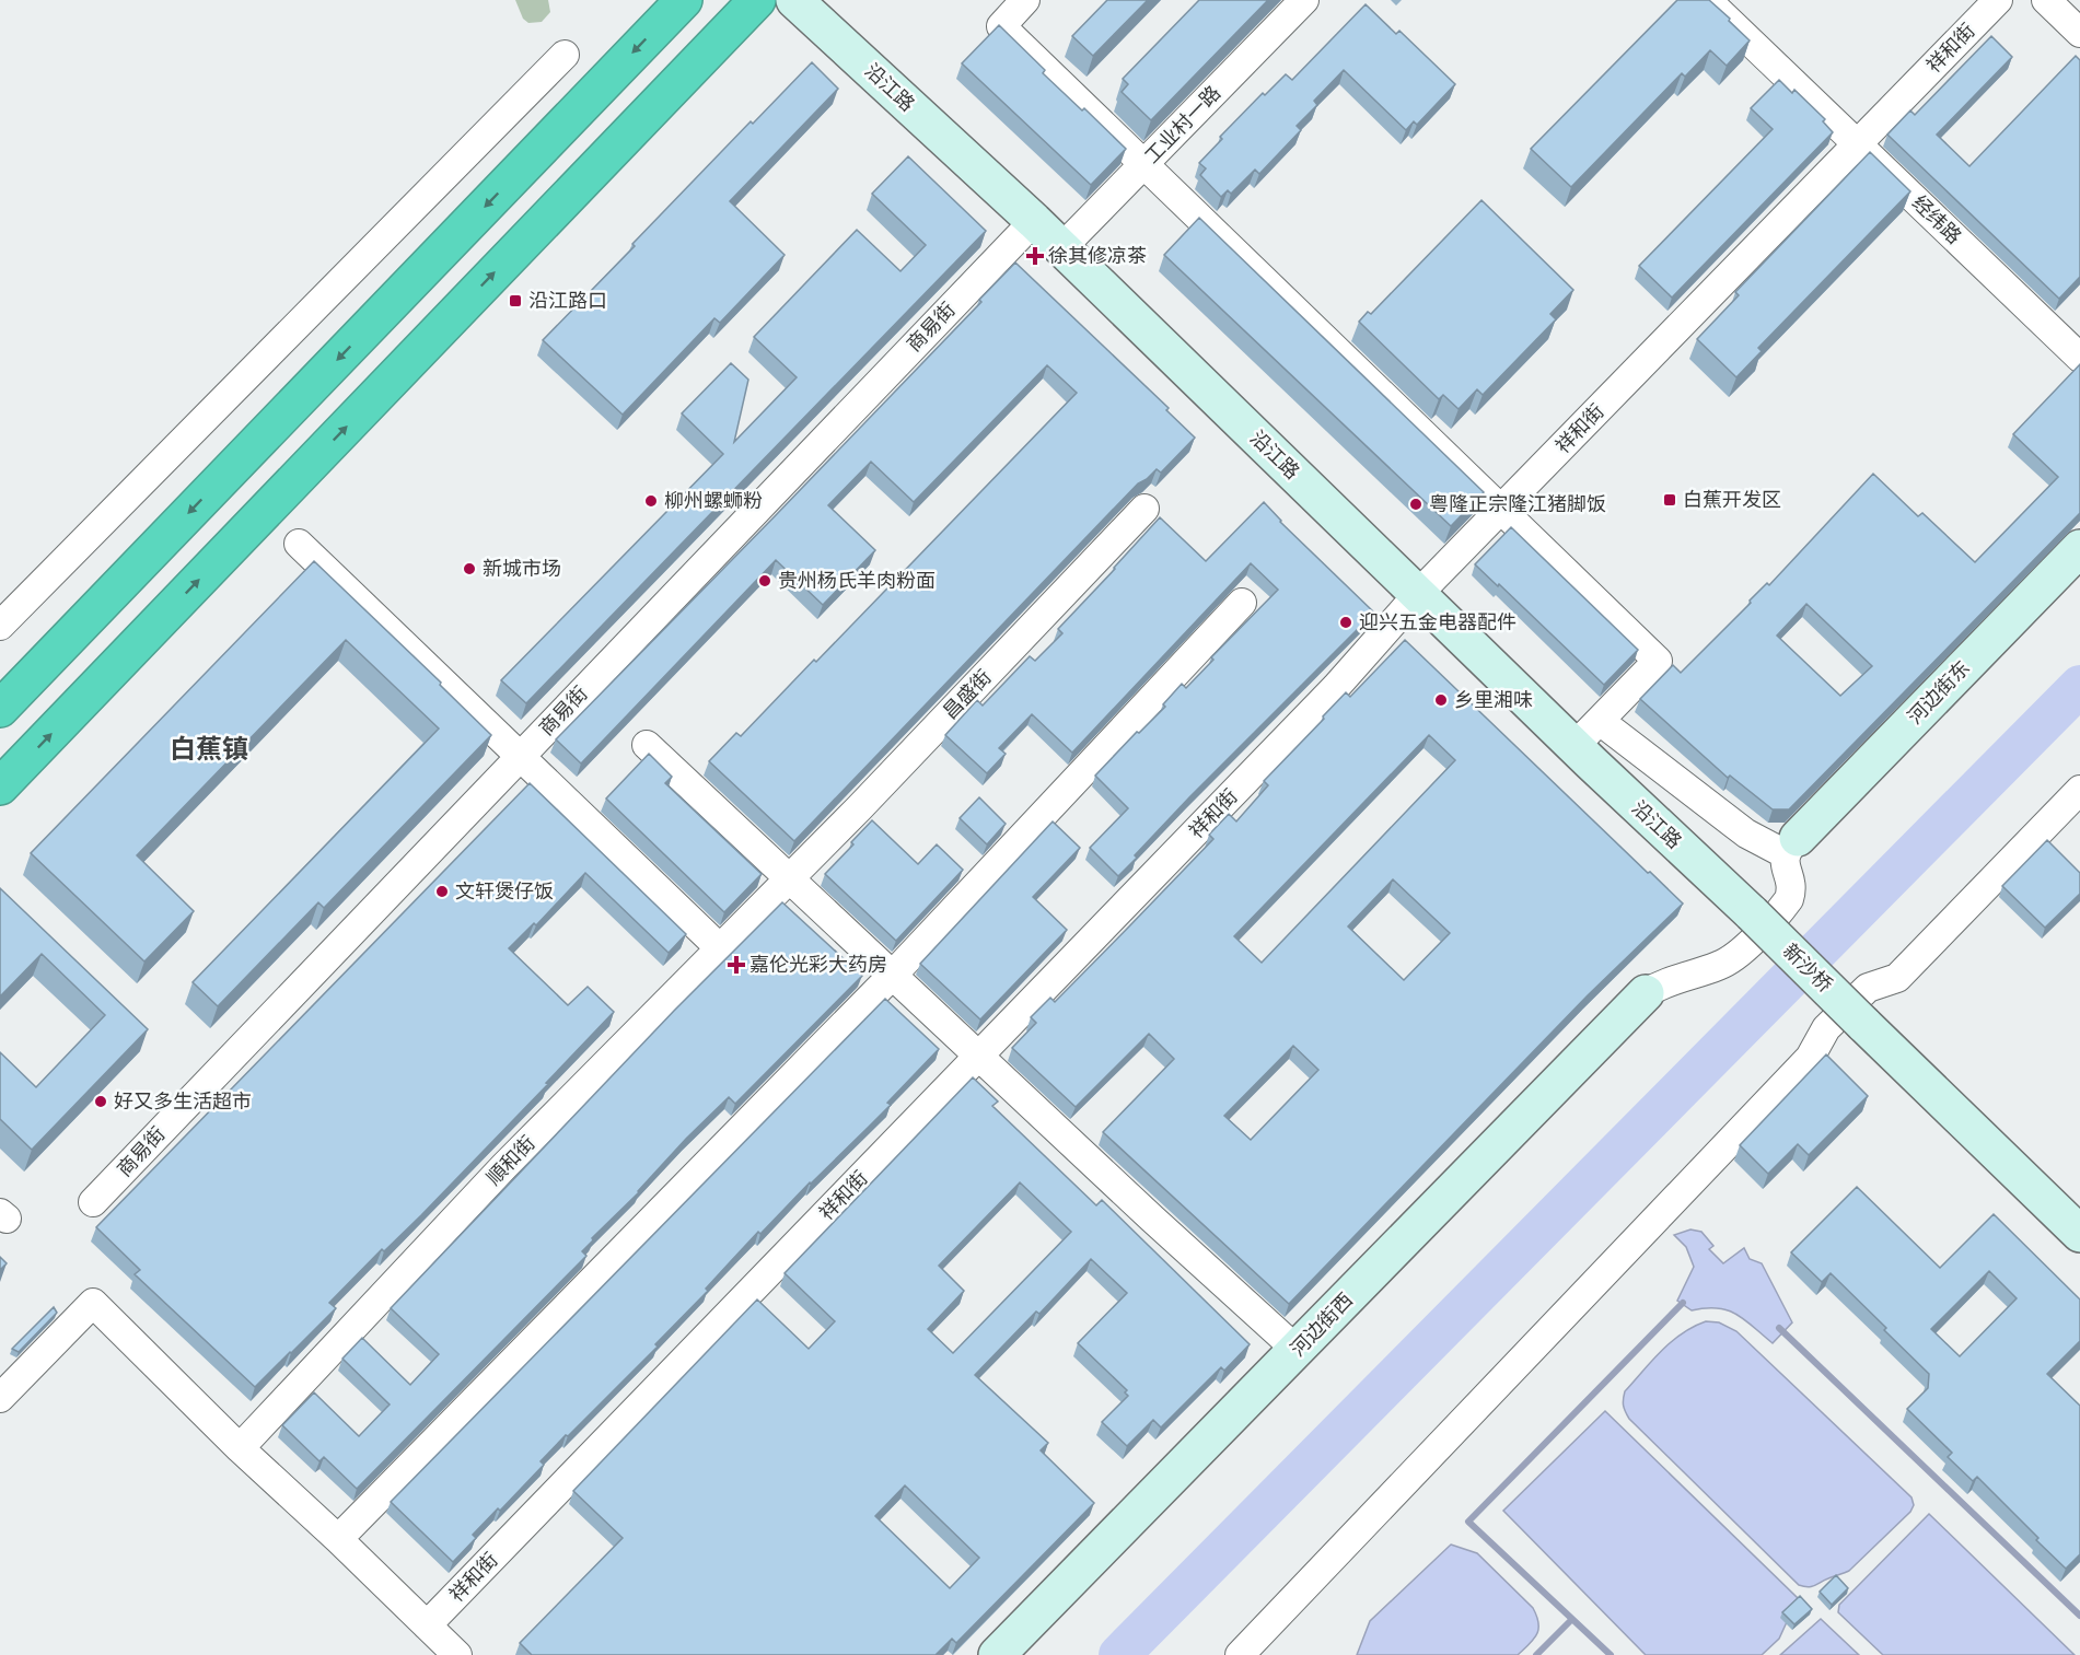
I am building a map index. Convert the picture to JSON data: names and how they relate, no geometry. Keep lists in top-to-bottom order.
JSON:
{
  "streets": {
    "street": [
      "祥和街",
      "沿江路",
      "工业村一路",
      "经纬路",
      "商易街",
      "河边街东",
      "昌盛街",
      "新沙桥",
      "順和街",
      "河边街西"
    ]
  },
  "crossings": [
    ["祥和街", "沿江路"],
    ["祥和街", "经纬路"],
    ["沿江路", "工业村一路"],
    ["沿江路", "商易街"],
    ["沿江路", "新沙桥"],
    ["昌盛街", "順和街"]
  ],
  "districts": ["白蕉镇"],
  "places": {
    "health": ["徐其修凉茶", "嘉伦光彩大药房"],
    "transit": ["沿江路口", "白蕉开发区"],
    "other": [
      "柳州螺蛳粉",
      "粤隆正宗隆江猪脚饭",
      "新城市场",
      "贵州杨氏羊肉粉面",
      "迎兴五金电器配件",
      "乡里湘味",
      "文轩煲仔饭",
      "好又多生活超市"
    ]
  }
}
